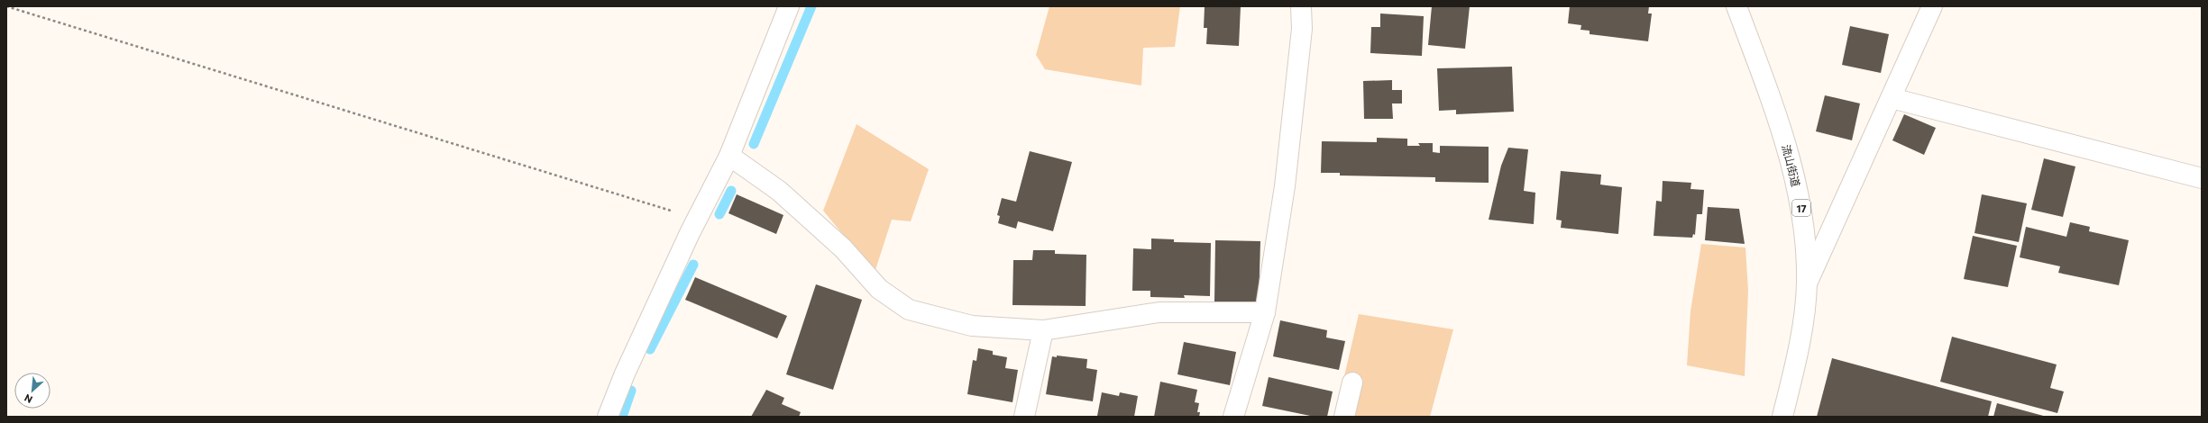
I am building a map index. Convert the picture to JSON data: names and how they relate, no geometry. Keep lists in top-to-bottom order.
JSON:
{
  "streets": {
    "street": ["流山街道", "17"]
  },
  "north": "bottom left"
}
